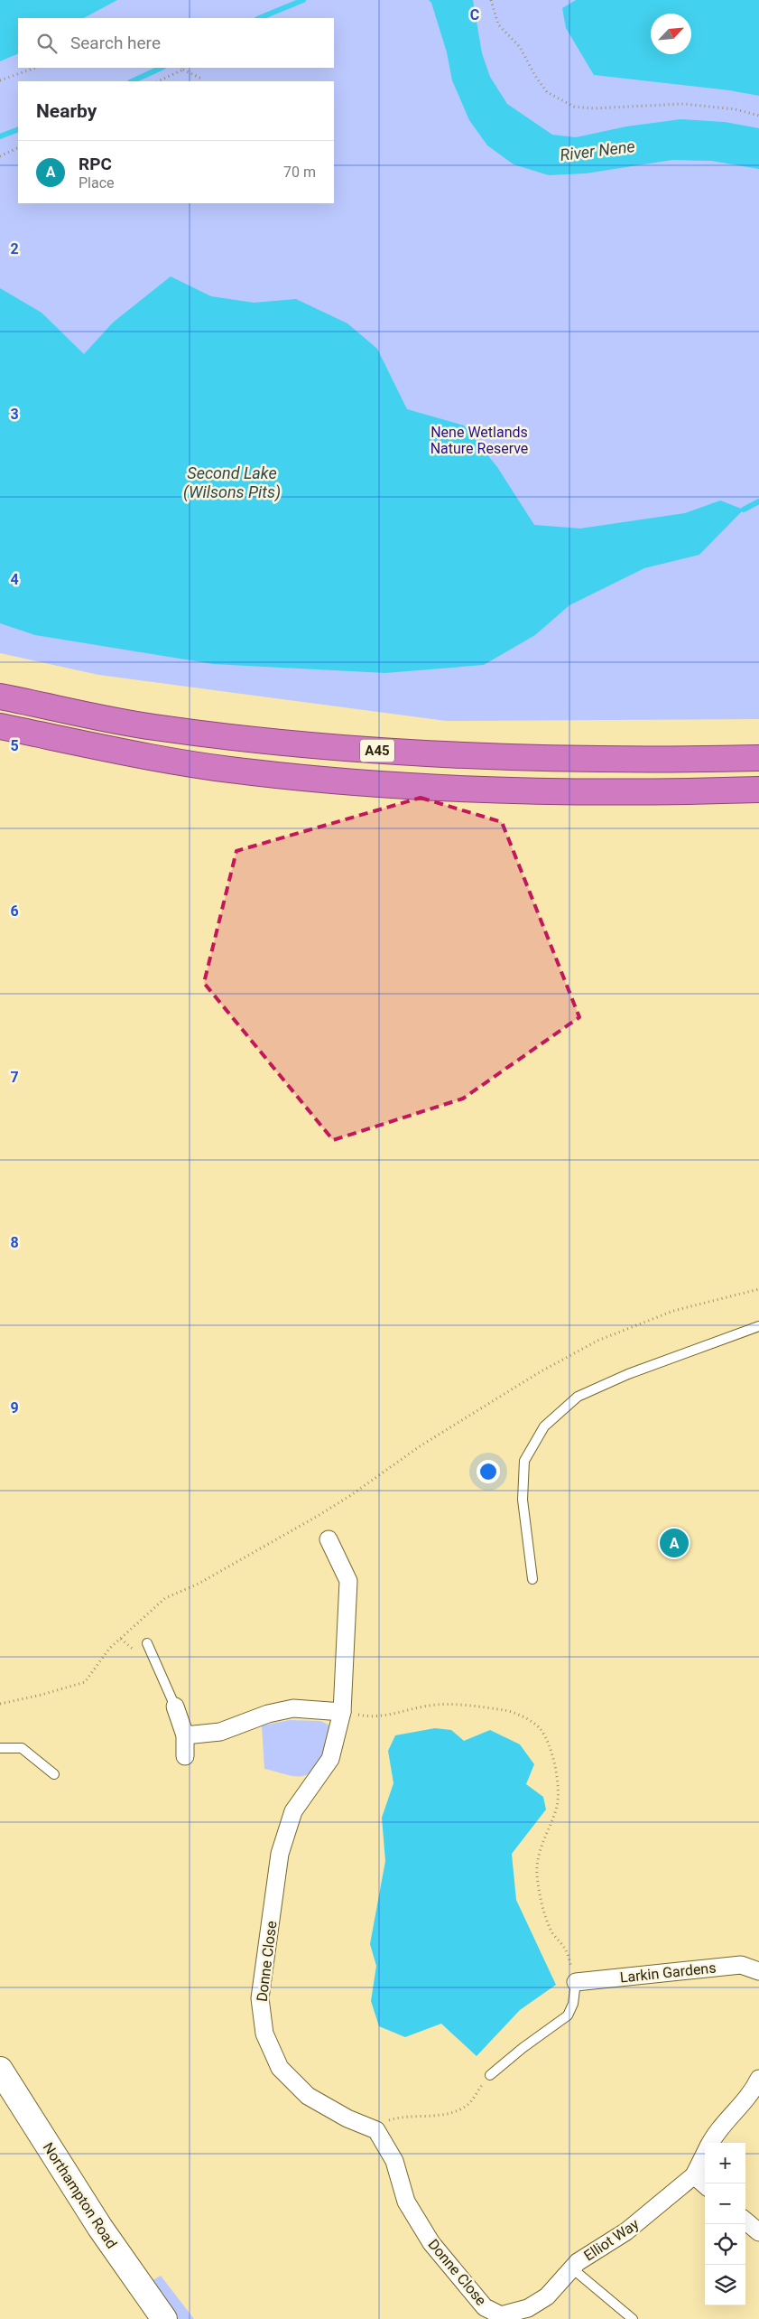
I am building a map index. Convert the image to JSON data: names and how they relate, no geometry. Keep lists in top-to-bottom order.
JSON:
{
  "streets": {
    "highway": ["A45"],
    "main road": ["Northampton Road"],
    "street": ["Donne Close", "Larkin Gardens", "Elliot Way"]
  },
  "crossings": [
    ["Donne Close", "Elliot Way"]
  ],
  "water": ["River Nene", "Second Lake (Wilsons Pits)"],
  "parks": ["Nene Wetlands Nature Reserve"],
  "north": "top right",
  "page": {
    "search": "Search here",
    "heading": "Nearby",
    "list": [
      {
        "mark": "A",
        "name": "RPC",
        "note": "Place",
        "value": "70 m"
      }
    ],
    "pins": "A",
    "map_buttons": ["+", "−"]
  },
  "grid": {
    "columns": ["C"],
    "rows": [
      "2",
      "3",
      "4",
      "5",
      "6",
      "7",
      "8",
      "9"
    ]
  }
}
